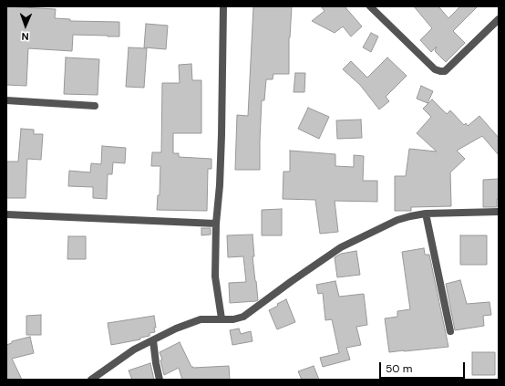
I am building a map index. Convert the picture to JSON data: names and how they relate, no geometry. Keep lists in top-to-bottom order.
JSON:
{
  "scale_bar": "50 m",
  "north": "bottom"
}
